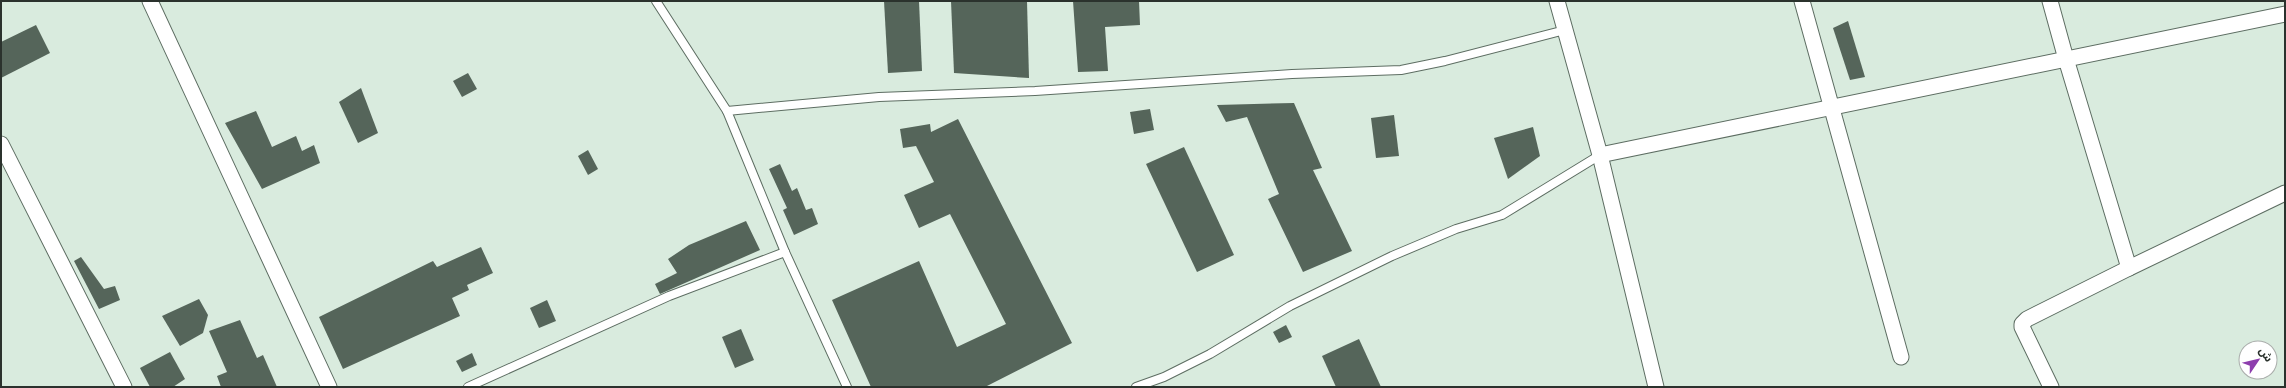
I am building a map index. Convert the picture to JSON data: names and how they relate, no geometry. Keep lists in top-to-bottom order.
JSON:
{
  "north": "top right"
}
